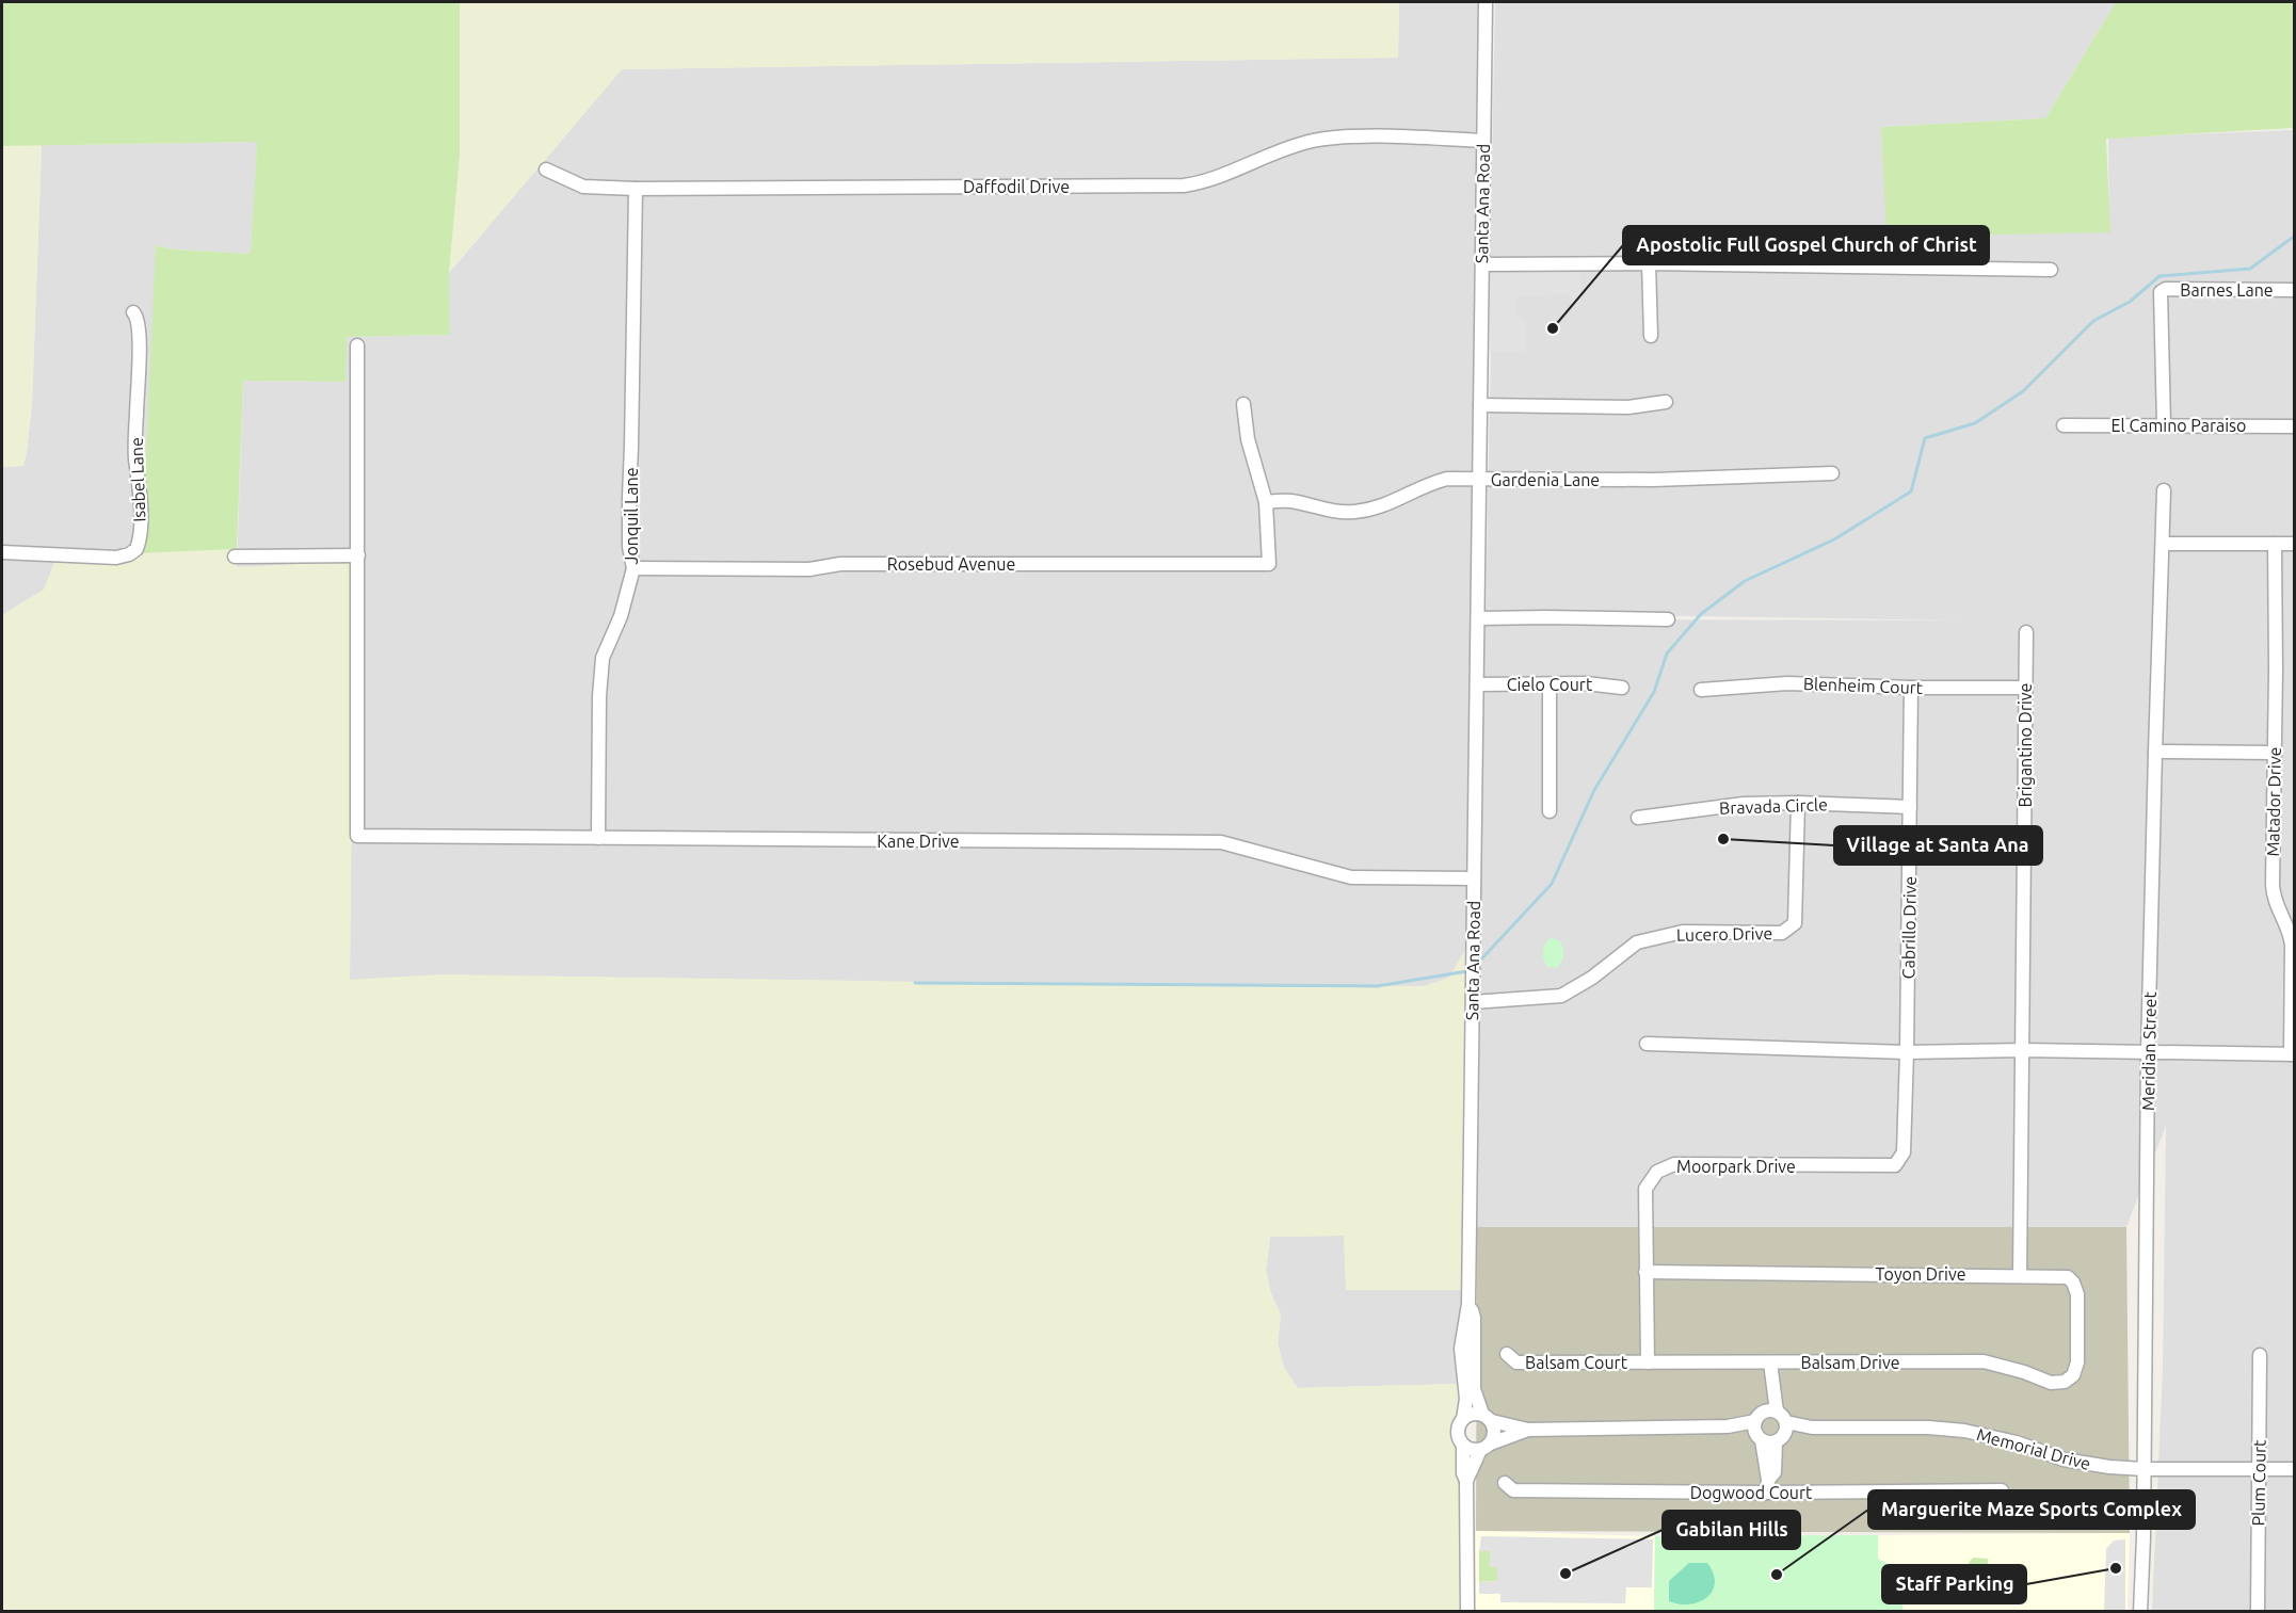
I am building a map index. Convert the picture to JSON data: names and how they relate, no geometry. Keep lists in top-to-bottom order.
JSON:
{
  "streets": {
    "street": [
      "Daffodil Drive",
      "Santa Ana Road",
      "Barnes Lane",
      "El Camino Paraiso",
      "Isabel Lane",
      "Gardenia Lane",
      "Jonquil Lane",
      "Rosebud Avenue",
      "Cielo Court",
      "Blenheim Court",
      "Brigantino Drive",
      "Matador Drive",
      "Bravada Circle",
      "Kane Drive",
      "Cabrillo Drive",
      "Lucero Drive",
      "Meridian Street",
      "Moorpark Drive",
      "Toyon Drive",
      "Balsam Court",
      "Balsam Drive",
      "Memorial Drive",
      "Plum Court",
      "Dogwood Court"
    ]
  },
  "crossings": [
    ["Daffodil Drive", "Santa Ana Road"],
    ["Daffodil Drive", "Jonquil Lane"],
    ["Santa Ana Road", "Gardenia Lane"],
    ["Santa Ana Road", "Cielo Court"],
    ["Santa Ana Road", "Kane Drive"],
    ["Santa Ana Road", "Lucero Drive"],
    ["Barnes Lane", "El Camino Paraiso"],
    ["Gardenia Lane", "Rosebud Avenue"],
    ["Jonquil Lane", "Rosebud Avenue"],
    ["Jonquil Lane", "Kane Drive"],
    ["Blenheim Court", "Brigantino Drive"],
    ["Blenheim Court", "Cabrillo Drive"],
    ["Brigantino Drive", "Toyon Drive"],
    ["Bravada Circle", "Cabrillo Drive"],
    ["Bravada Circle", "Lucero Drive"],
    ["Cabrillo Drive", "Moorpark Drive"],
    ["Meridian Street", "Memorial Drive"],
    ["Moorpark Drive", "Toyon Drive"],
    ["Moorpark Drive", "Balsam Court"],
    ["Moorpark Drive", "Balsam Drive"],
    ["Toyon Drive", "Balsam Drive"],
    ["Balsam Court", "Balsam Drive"],
    ["Memorial Drive", "Plum Court"]
  ],
  "places": [
    "Apostolic Full Gospel Church of Christ",
    "Village at Santa Ana",
    "Staff Parking",
    "Gabilan Hills",
    "Marguerite Maze Sports Complex"
  ]
}
